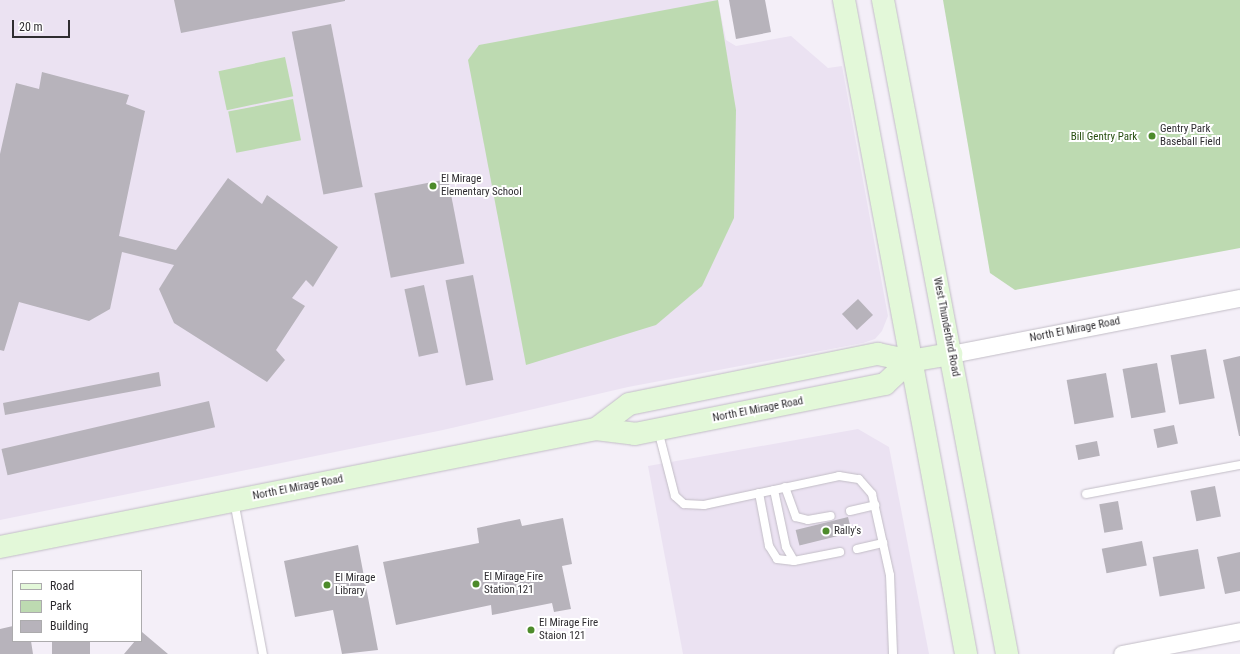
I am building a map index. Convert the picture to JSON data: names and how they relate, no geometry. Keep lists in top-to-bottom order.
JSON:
{
  "streets": {
    "main road": ["West Thunderbird Road", "North El Mirage Road"]
  },
  "crossings": [
    ["West Thunderbird Road", "North El Mirage Road"]
  ],
  "parks": ["Bill Gentry Park"],
  "places": [
    "Gentry Park Baseball Field",
    "El Mirage Elementary School",
    "Rally's",
    "El Mirage Fire Station 121",
    "El Mirage Library",
    "El Mirage Fire Staion 121"
  ],
  "legend": ["Road", "Park", "Building"],
  "scale_bar": "20 m"
}
